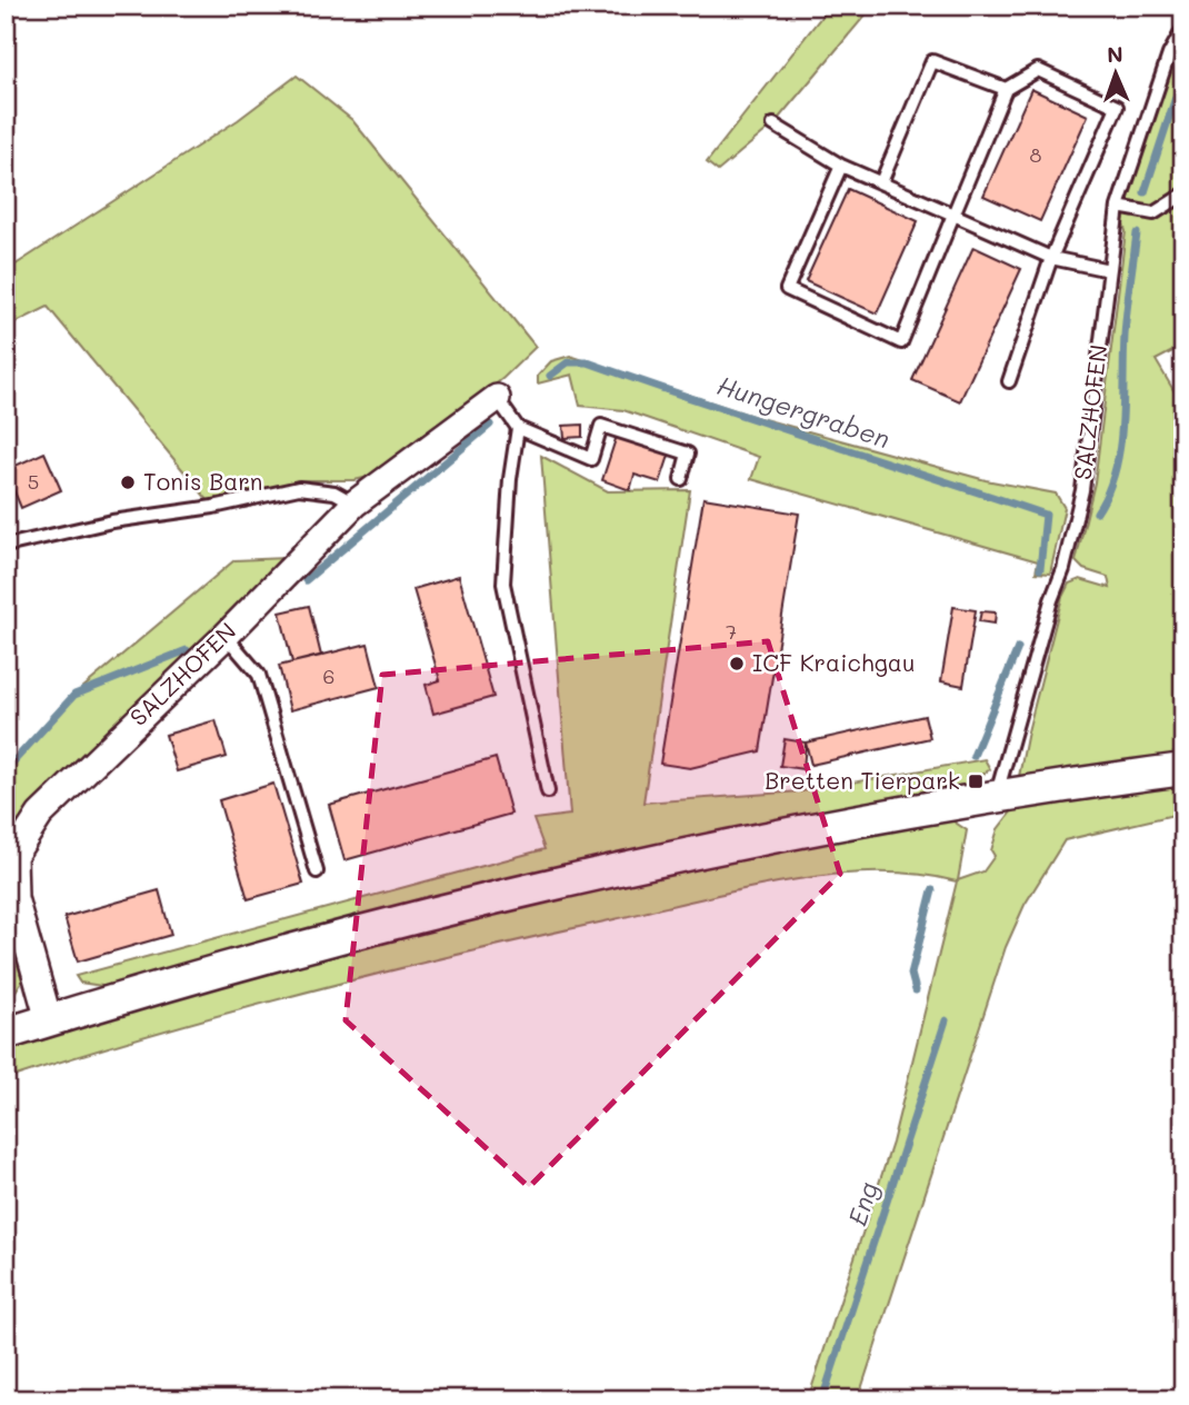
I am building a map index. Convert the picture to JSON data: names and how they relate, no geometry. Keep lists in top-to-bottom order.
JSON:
{
  "streets": {
    "street": ["SALZHOFEN"]
  },
  "water": ["Hungergraben", "Eng"],
  "places": {
    "other": ["Tonis Barn", "ICF Kraichgau"],
    "transit": ["Bretten Tierpark"]
  },
  "house_numbers": [
    "8",
    "5",
    "7",
    "6"
  ],
  "north": "top"
}
